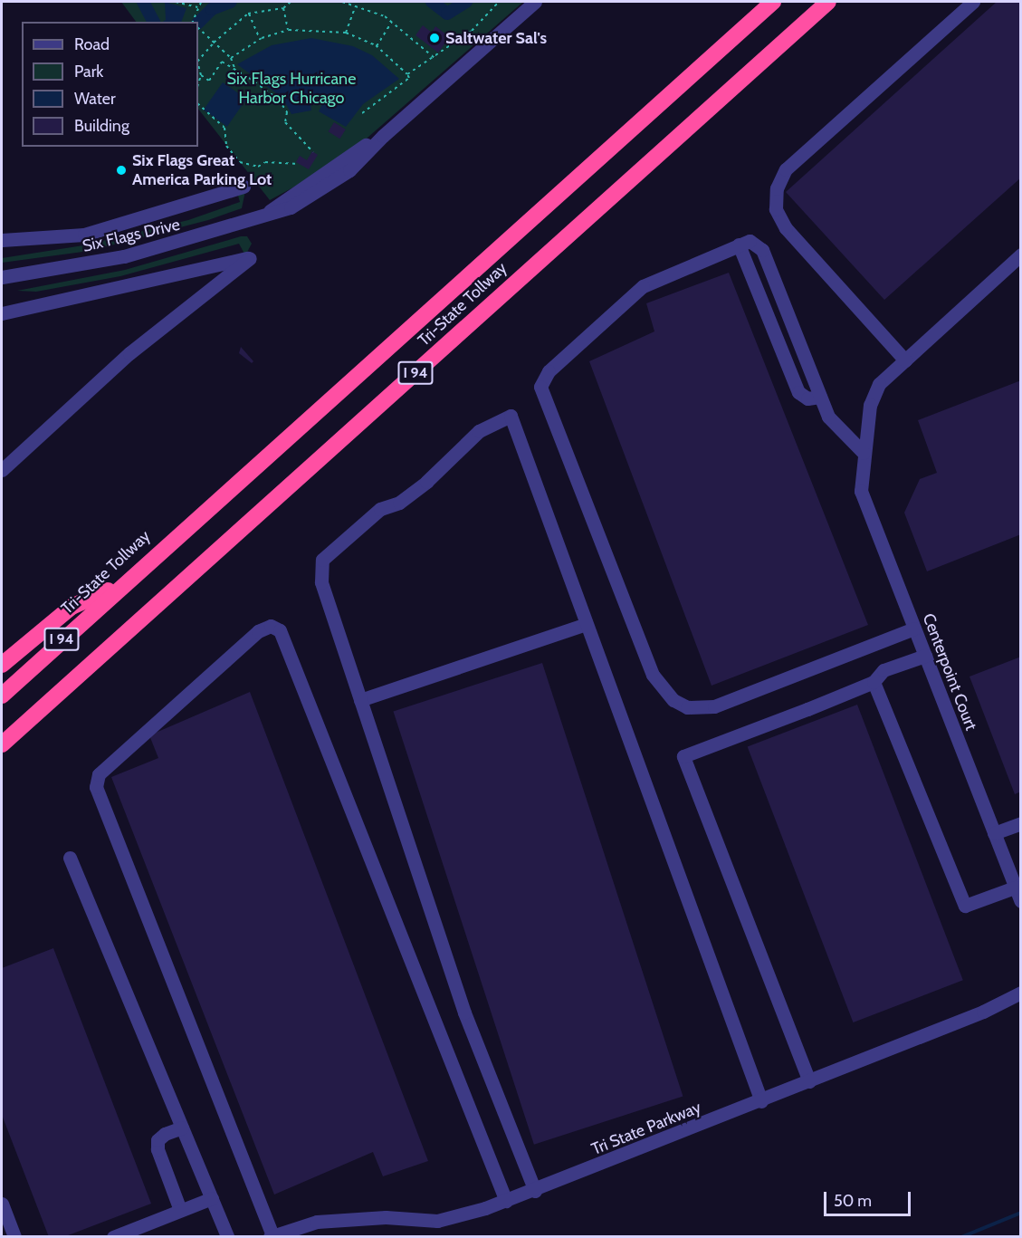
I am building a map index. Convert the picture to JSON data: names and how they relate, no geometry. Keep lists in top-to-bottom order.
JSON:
{
  "streets": {
    "highway": ["Tri-State Tollway", "I 94"],
    "street": ["Six Flags Drive", "Centerpoint Court", "Tri State Parkway"]
  },
  "parks": ["Six Flags Hurricane Harbor Chicago"],
  "places": ["Saltwater Sal's", "Six Flags Great America Parking Lot"],
  "legend": [
    "Road",
    "Park",
    "Water",
    "Building"
  ],
  "scale_bar": "50 m"
}
